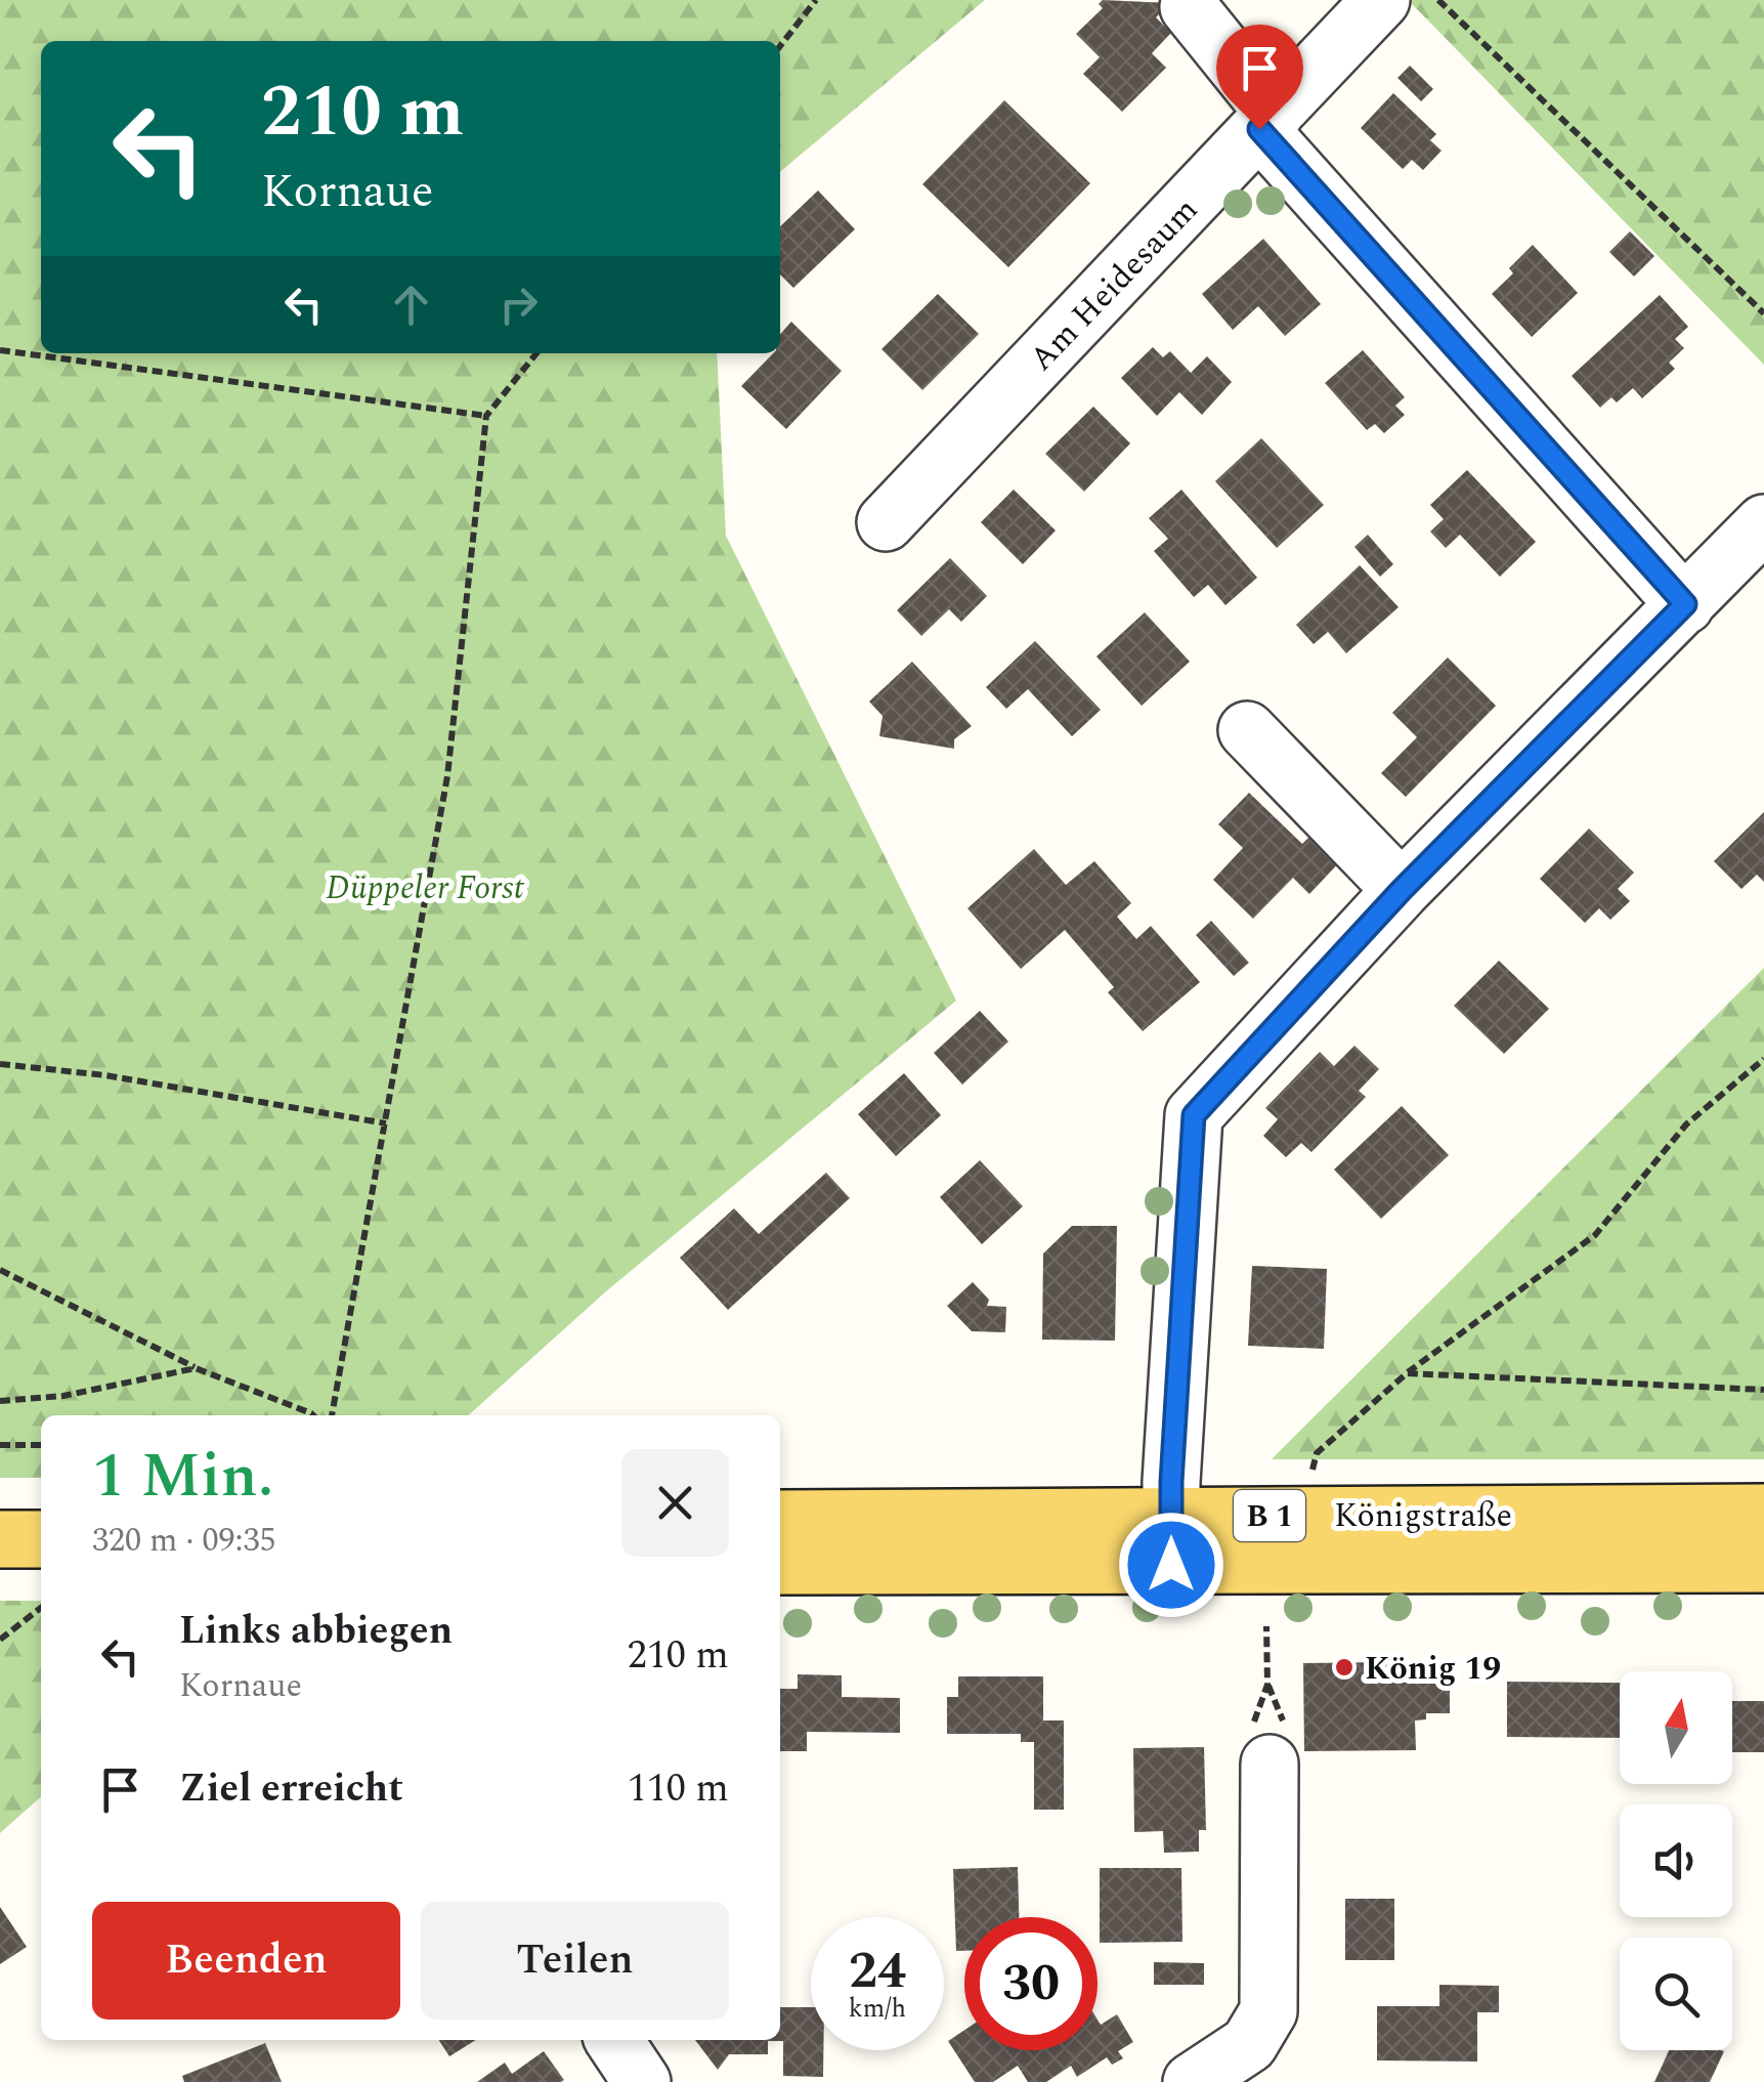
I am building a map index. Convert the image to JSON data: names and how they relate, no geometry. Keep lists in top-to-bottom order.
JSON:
{
  "streets": {
    "main road": ["Königstraße", "B 1"],
    "street": ["Am Heidesaum"]
  },
  "parks": ["Düppeler Forst"],
  "places": ["König 19"],
  "north": "top",
  "page": {
    "turn": ["210 m", "Kornaue"],
    "heading": ["1 Min.", "320 m · 09:35"],
    "list": [
      {
        "name": "Links abbiegen",
        "note": "Kornaue",
        "value": "210 m"
      },
      {
        "name": "Ziel erreicht",
        "value": "110 m"
      }
    ],
    "buttons": ["Beenden", "Teilen"],
    "speed": "24 km/h",
    "limit": "30"
  }
}
